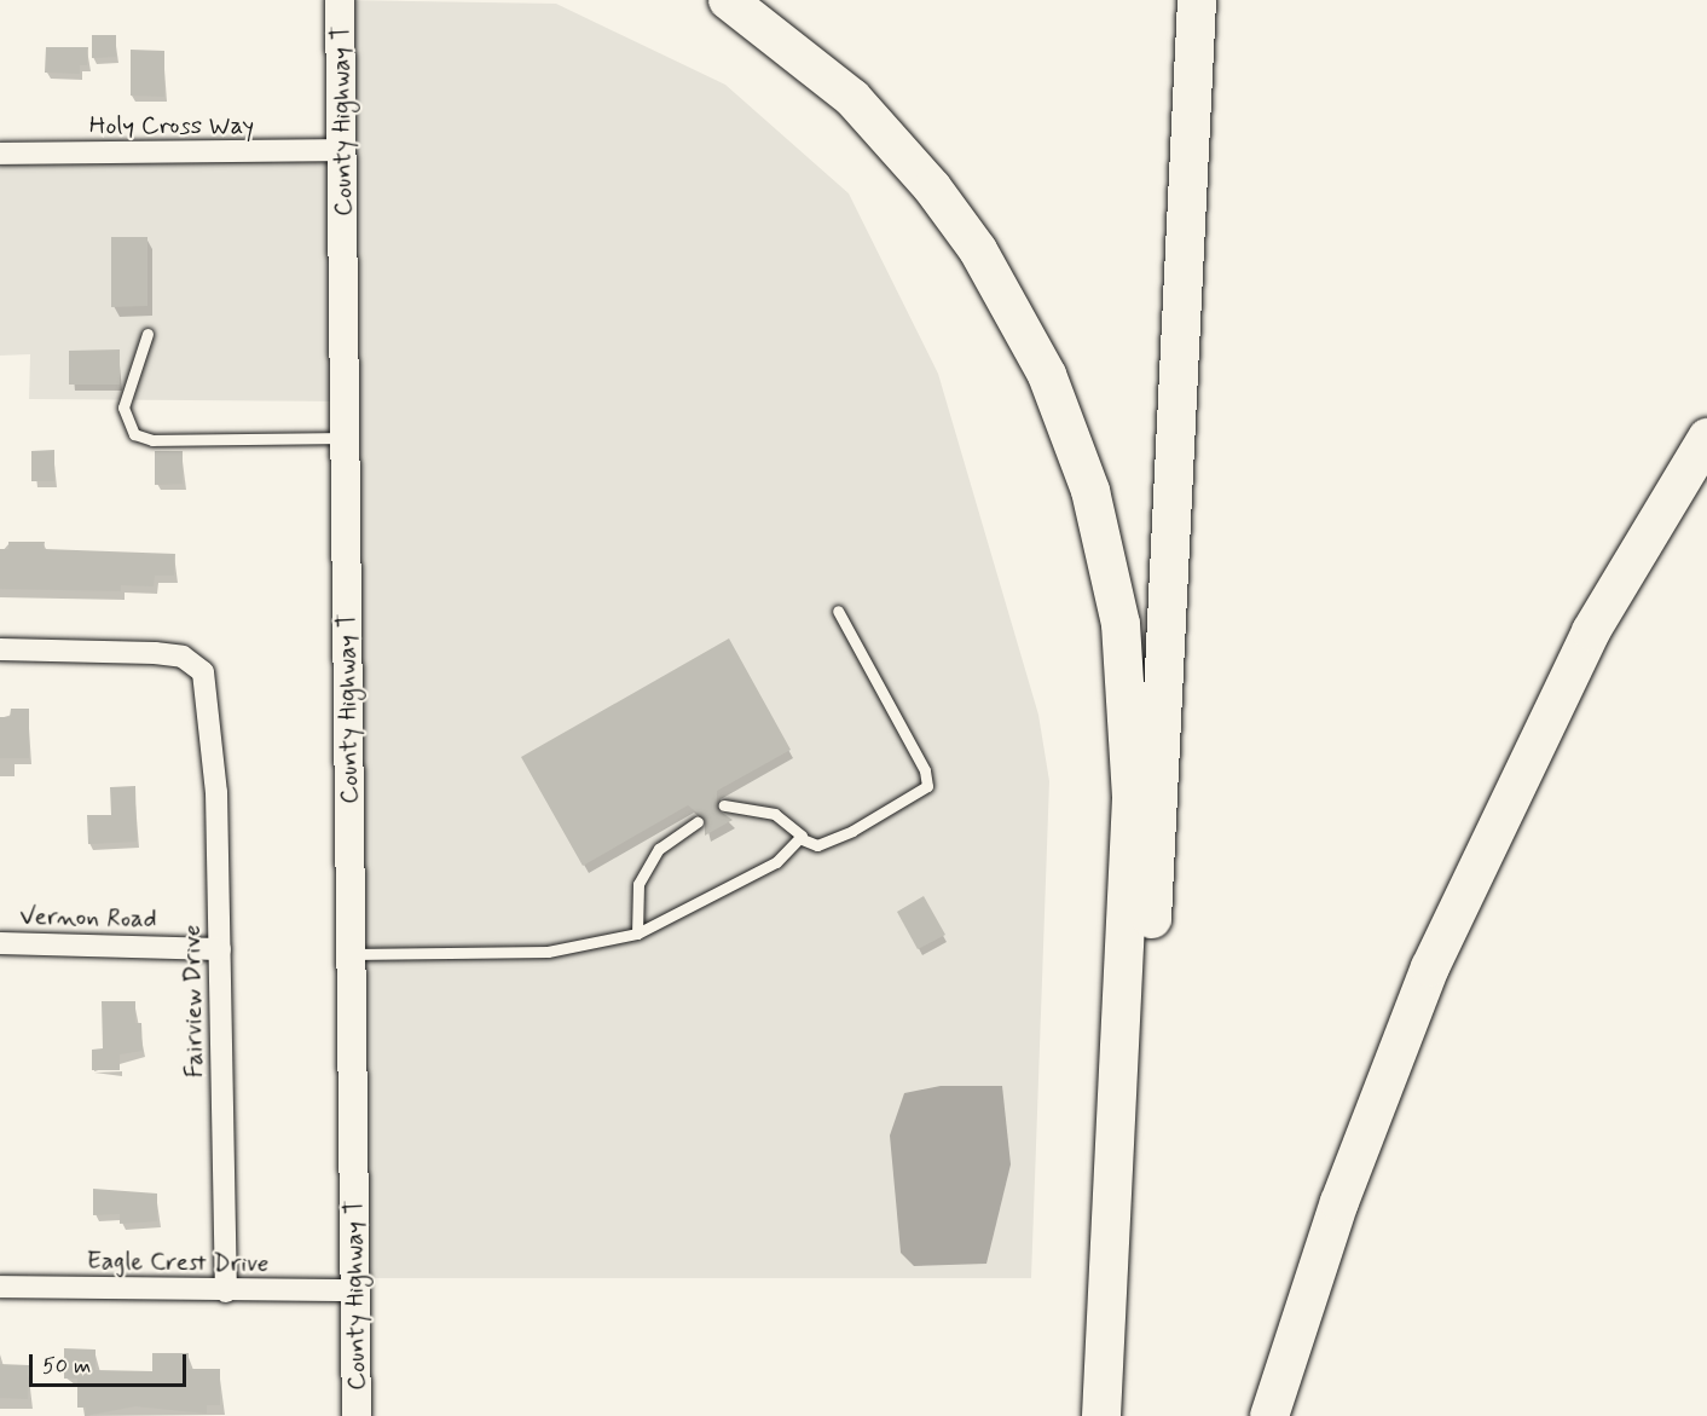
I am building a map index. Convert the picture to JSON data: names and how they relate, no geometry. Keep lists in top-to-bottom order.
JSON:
{
  "streets": {
    "main road": ["County Highway T"],
    "street": [
      "Holy Cross Way",
      "Vernon Road",
      "Fairview Drive",
      "Eagle Crest Drive"
    ]
  },
  "crossings": [
    ["County Highway T", "Holy Cross Way"],
    ["County Highway T", "Eagle Crest Drive"],
    ["Vernon Road", "Fairview Drive"],
    ["Fairview Drive", "Eagle Crest Drive"]
  ],
  "scale_bar": "50 m"
}
